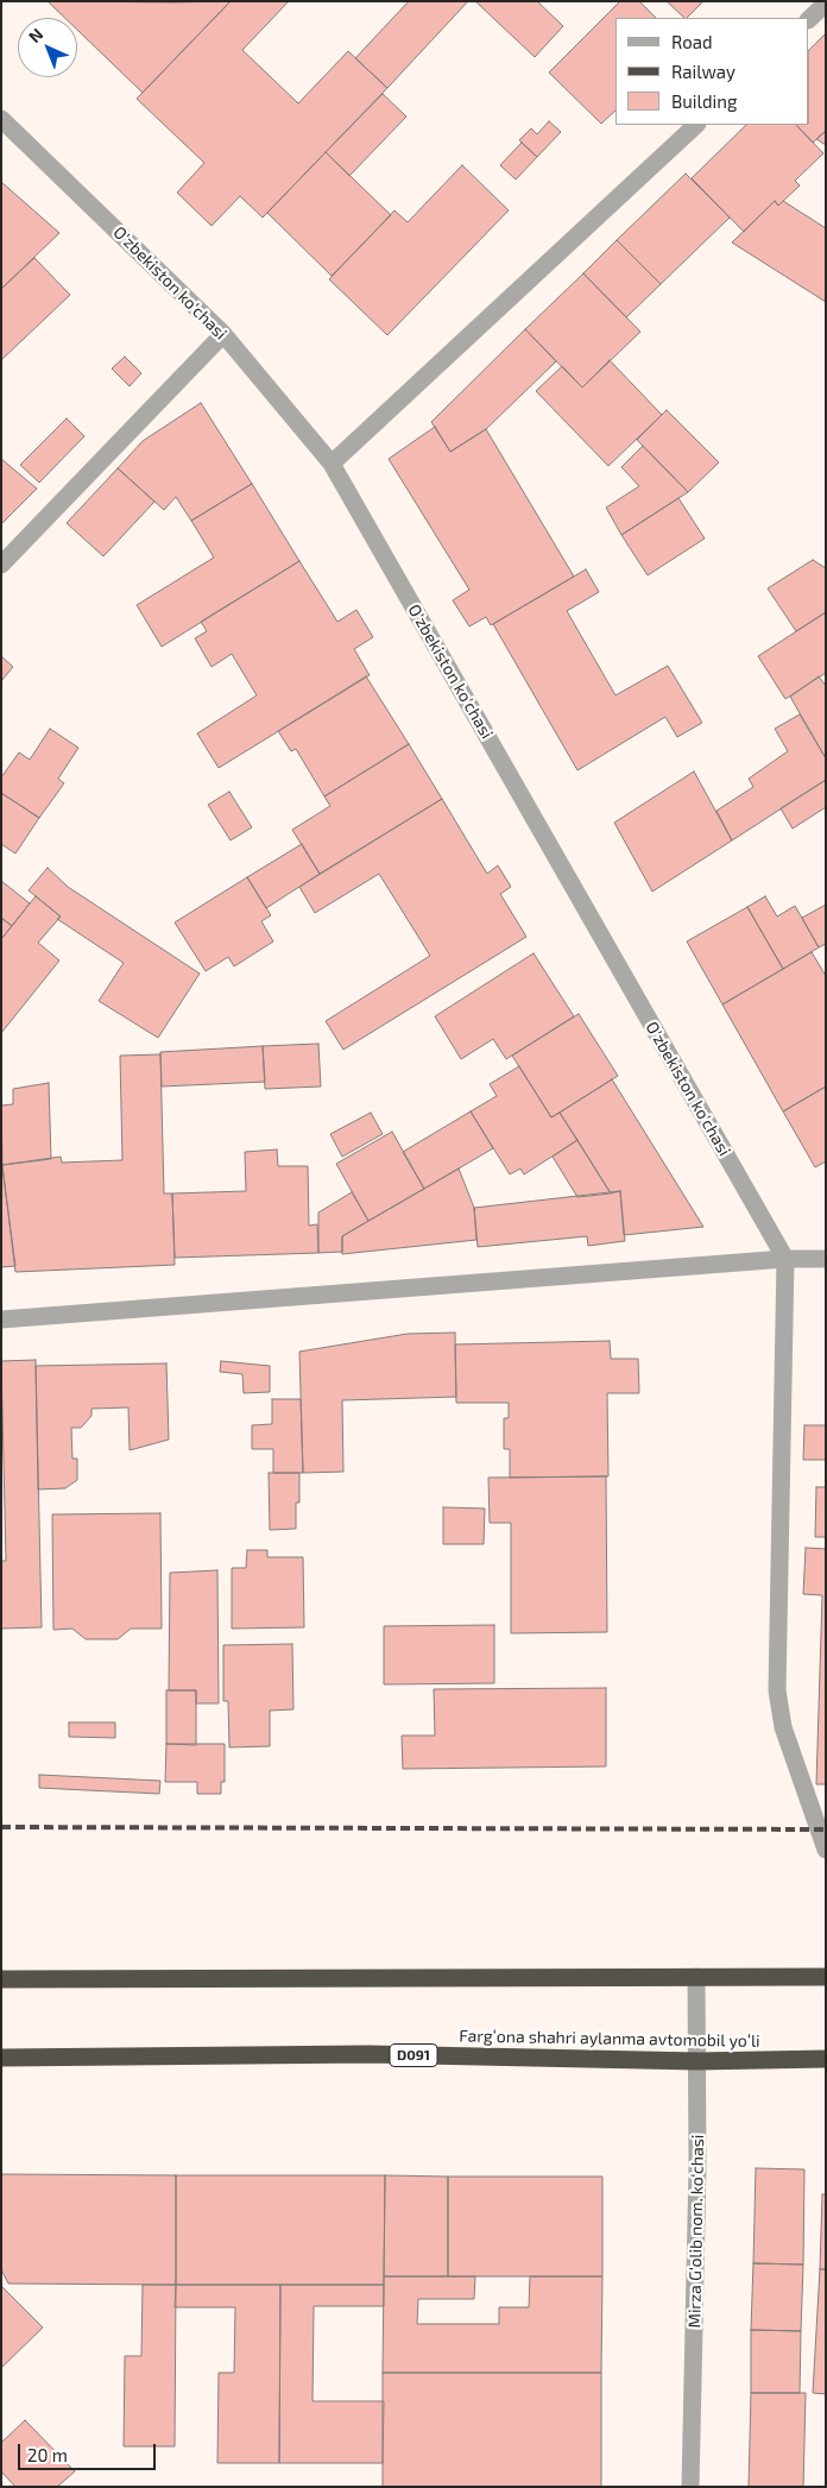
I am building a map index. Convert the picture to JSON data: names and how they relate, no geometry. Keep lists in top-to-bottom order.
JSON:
{
  "streets": {
    "highway": ["Fargʻona shahri aylanma avtomobil yoʻli", "D091"],
    "street": ["O'zbekiston ko'chasi", "Mirza G‘olib nom. ko‘chasi"]
  },
  "crossings": [
    ["Fargʻona shahri aylanma avtomobil yoʻli", "Mirza G‘olib nom. ko‘chasi"]
  ],
  "legend": ["Road", "Railway", "Building"],
  "scale_bar": "20 m",
  "north": "top left"
}
